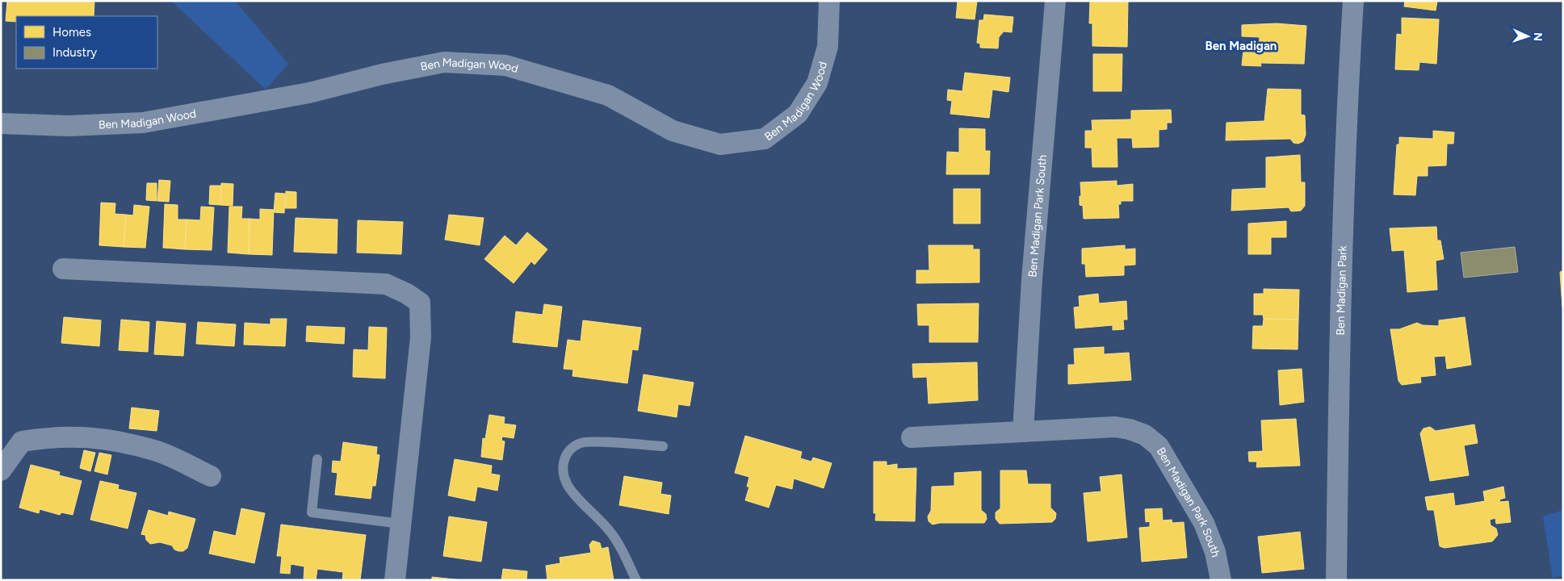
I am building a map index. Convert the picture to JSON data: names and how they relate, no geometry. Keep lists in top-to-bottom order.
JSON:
{
  "streets": {
    "street": ["Ben Madigan Wood", "Ben Madigan Park South", "Ben Madigan Park"]
  },
  "districts": ["Ben Madigan"],
  "legend": ["Homes", "Industry"],
  "north": "right"
}
